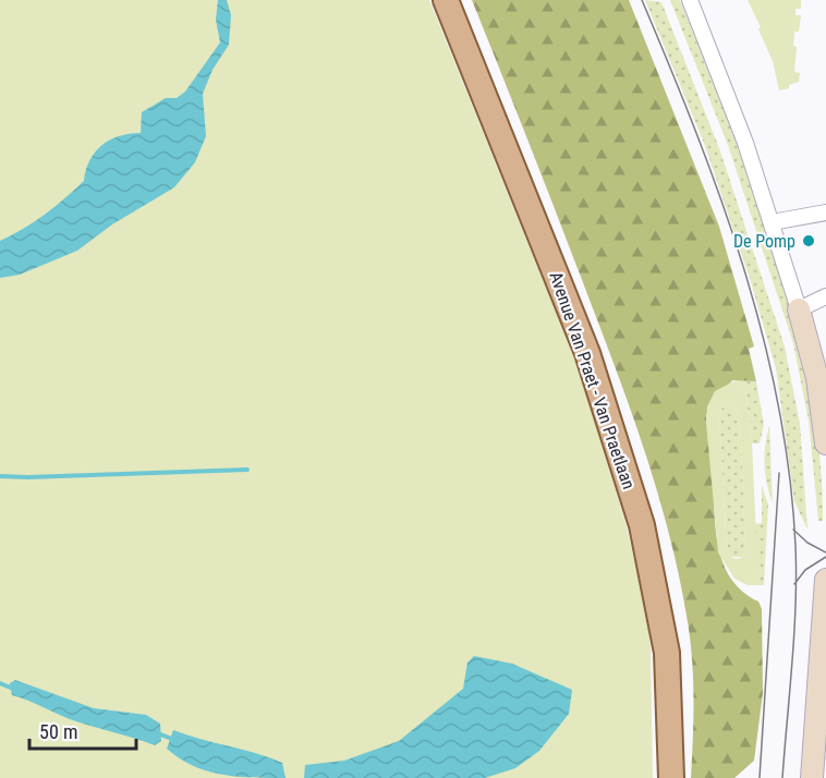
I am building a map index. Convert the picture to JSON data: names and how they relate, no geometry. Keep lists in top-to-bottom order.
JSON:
{
  "streets": {
    "main road": ["Avenue Van Praet - Van Praetlaan"]
  },
  "places": ["De Pomp"],
  "scale_bar": "50 m"
}
